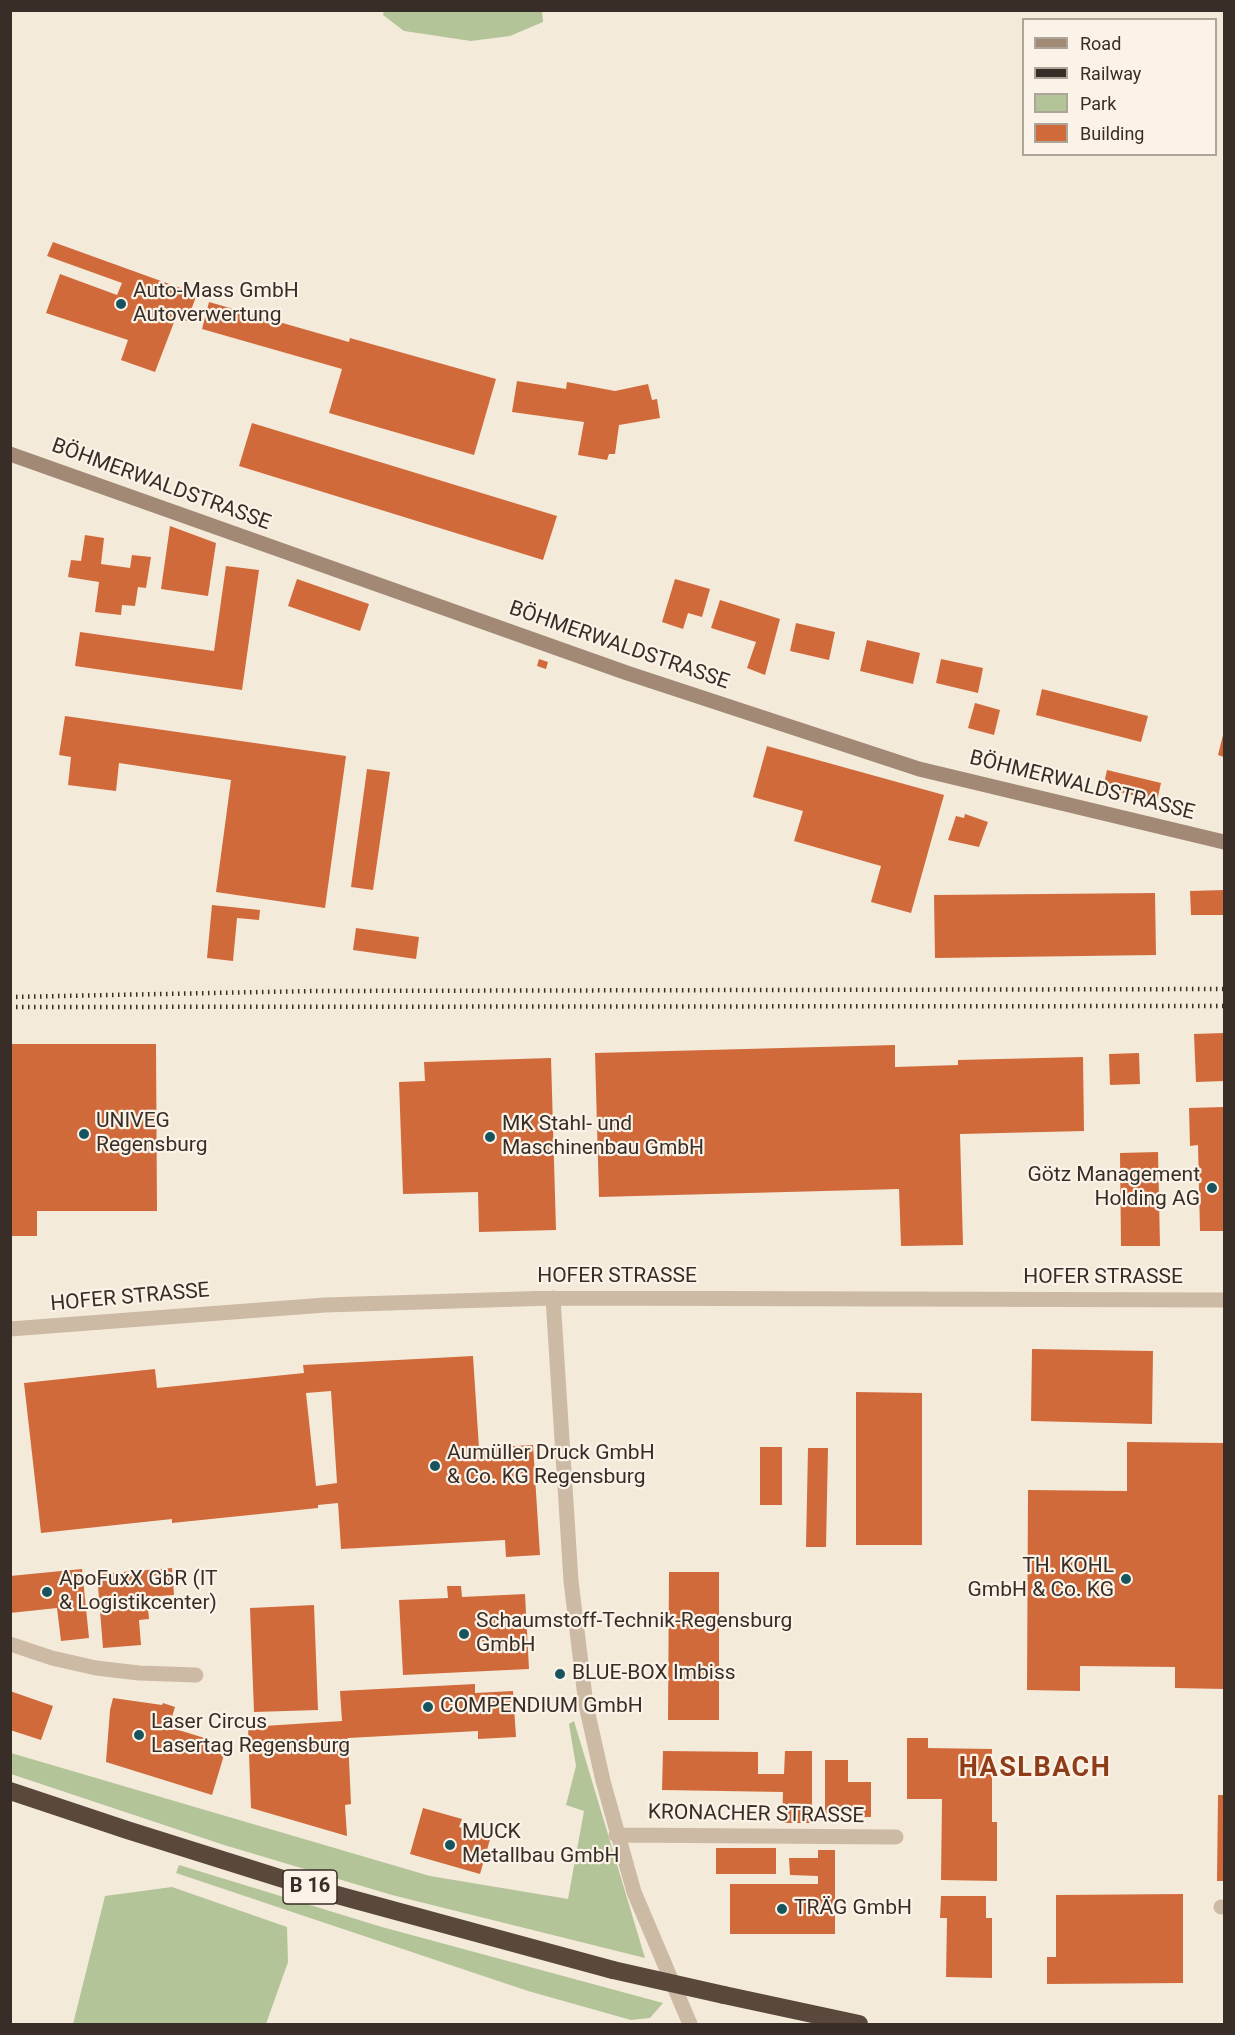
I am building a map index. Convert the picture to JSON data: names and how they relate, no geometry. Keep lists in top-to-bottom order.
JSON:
{
  "streets": {
    "highway": ["B 16"],
    "street": ["BÖHMERWALDSTRASSE", "HOFER STRASSE", "KRONACHER STRASSE"]
  },
  "districts": ["HASLBACH"],
  "places": [
    "Auto-Mass GmbH Autoverwertung",
    "UNIVEG Regensburg",
    "MK Stahl- und Maschinenbau GmbH",
    "Götz Management Holding AG",
    "Aumüller Druck GmbH & Co. KG Regensburg",
    "TH. KOHL GmbH & Co. KG",
    "ApoFuxX GbR (IT & Logistikcenter)",
    "Schaumstoff-Technik-Regensburg GmbH",
    "BLUE-BOX Imbiss",
    "COMPENDIUM GmbH",
    "Laser Circus Lasertag Regensburg",
    "MUCK Metallbau GmbH",
    "TRÄG GmbH"
  ],
  "legend": [
    "Road",
    "Railway",
    "Park",
    "Building"
  ]
}
